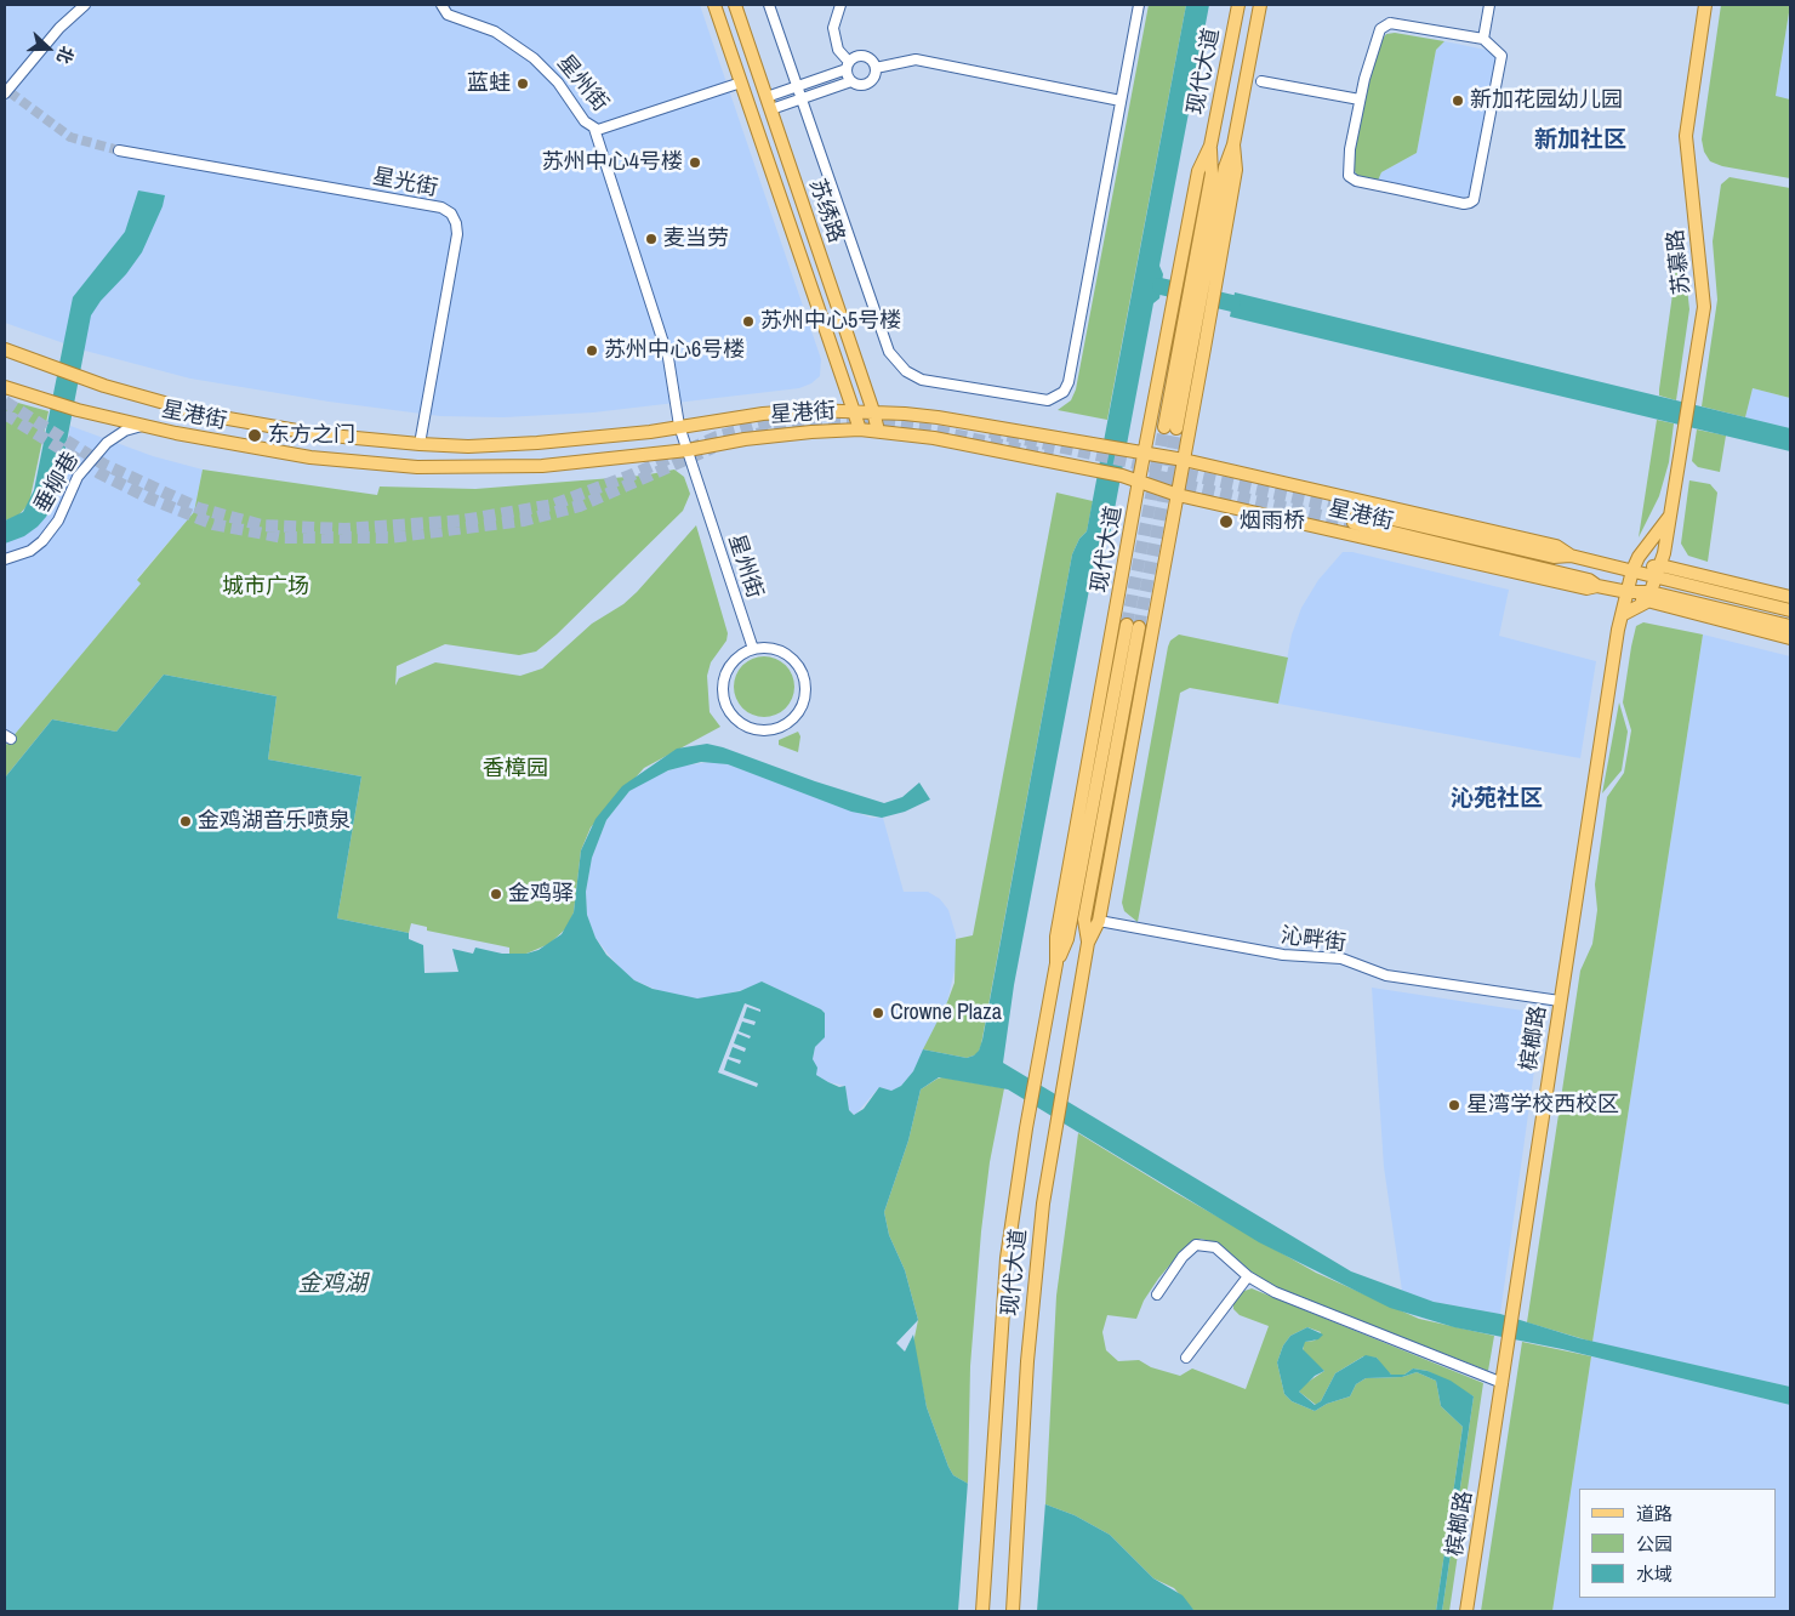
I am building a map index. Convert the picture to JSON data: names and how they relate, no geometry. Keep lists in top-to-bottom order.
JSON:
{
  "streets": {
    "main road": [
      "现代大道",
      "苏绣路",
      "苏慕路",
      "星港街",
      "槟榔路"
    ],
    "street": [
      "星州街",
      "星光街",
      "垂柳巷",
      "沁畔街"
    ]
  },
  "crossings": [
    ["现代大道", "星港街"],
    ["现代大道", "沁畔街"],
    ["星州街", "苏绣路"],
    ["星州街", "星港街"],
    ["星光街", "星港街"],
    ["苏绣路", "星港街"],
    ["苏慕路", "星港街"],
    ["苏慕路", "槟榔路"],
    ["星港街", "垂柳巷"],
    ["沁畔街", "槟榔路"]
  ],
  "districts": ["新加社区", "沁苑社区"],
  "water": ["金鸡湖"],
  "parks": ["城市广场", "香樟园"],
  "places": [
    "蓝蛙",
    "新加花园幼儿园",
    "苏州中心4号楼",
    "麦当劳",
    "苏州中心5号楼",
    "苏州中心6号楼",
    "东方之门",
    "烟雨桥",
    "金鸡湖音乐喷泉",
    "金鸡驿",
    "Crowne Plaza",
    "星湾学校西校区"
  ],
  "legend": ["道路", "公园", "水域"],
  "north": "right"
}
